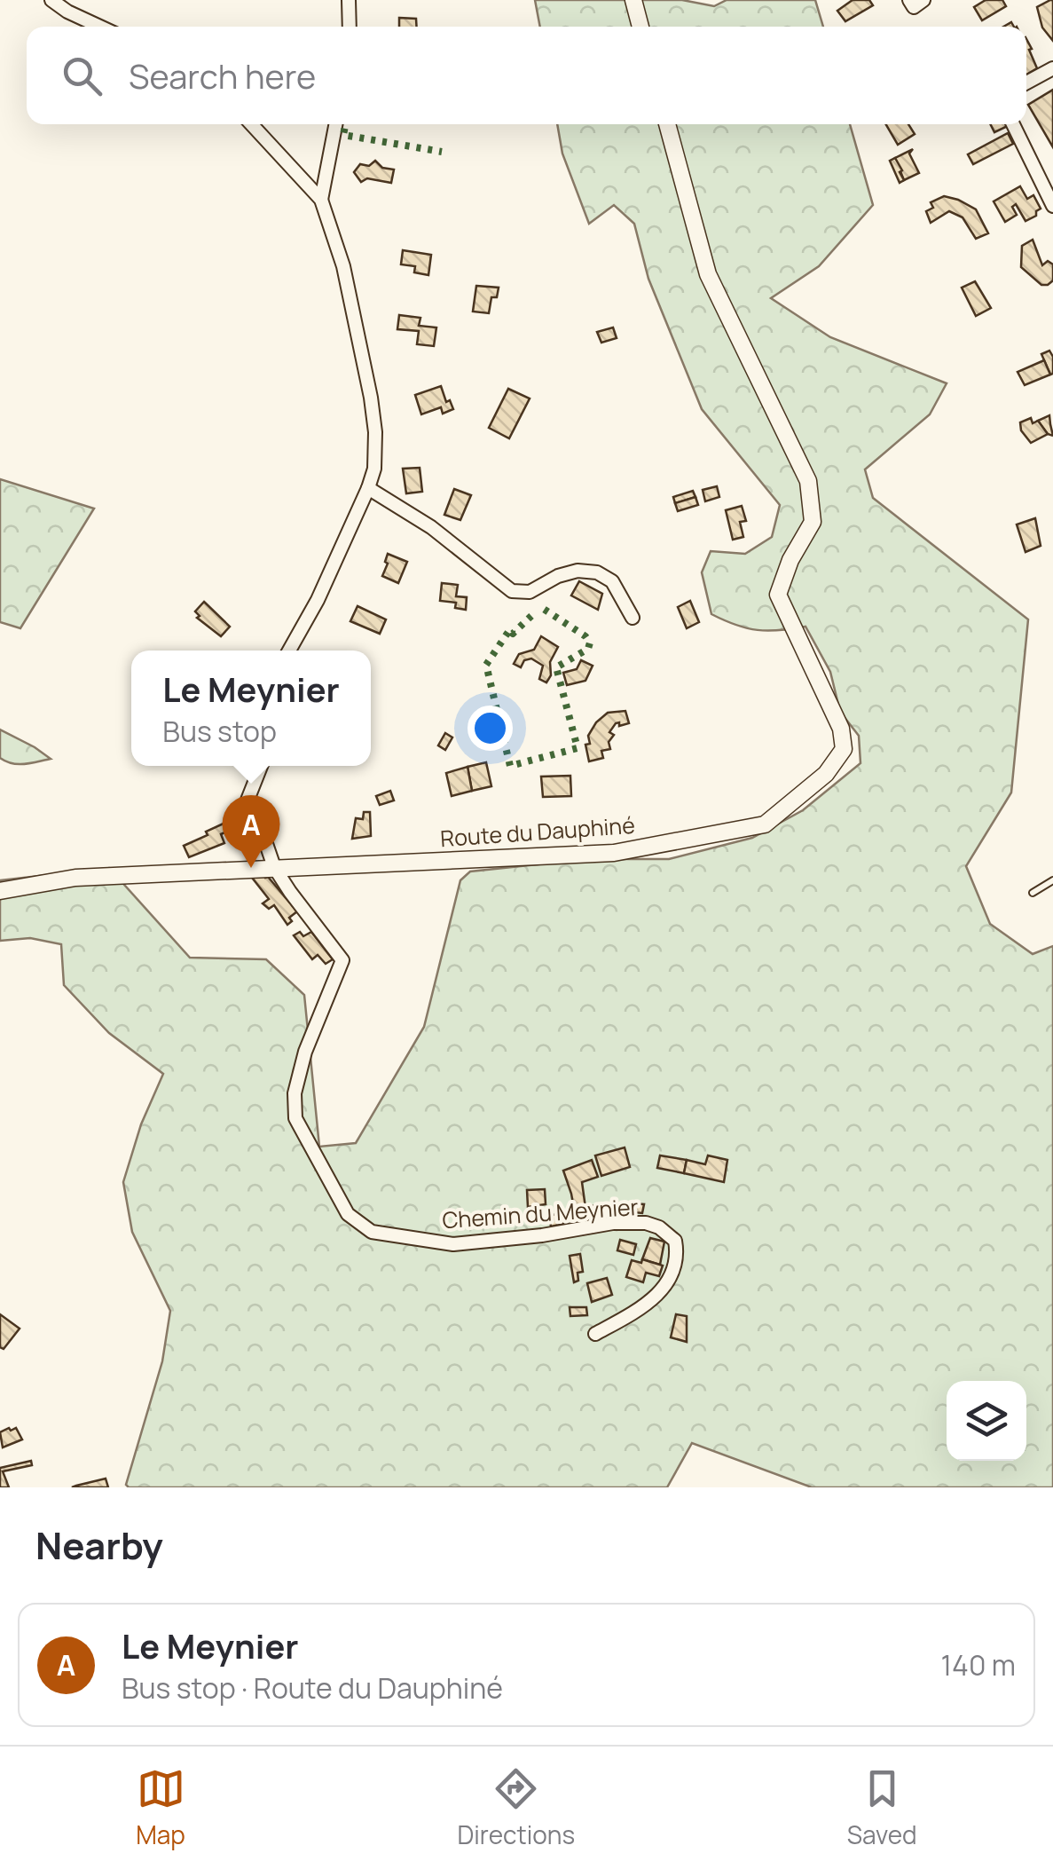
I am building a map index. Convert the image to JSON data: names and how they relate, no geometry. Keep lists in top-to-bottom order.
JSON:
{
  "streets": {
    "street": ["Route du Dauphiné", "Chemin du Meynier"]
  },
  "crossings": [
    ["Route du Dauphiné", "Chemin du Meynier"]
  ],
  "page": {
    "search": "Search here",
    "popup": ["Le Meynier", "Bus stop"],
    "pins": "A",
    "heading": "Nearby",
    "list": [
      {
        "mark": "A",
        "name": "Le Meynier",
        "note": "Bus stop · Route du Dauphiné",
        "value": "140 m"
      }
    ],
    "nav": ["Map", "Directions", "Saved"]
  }
}
